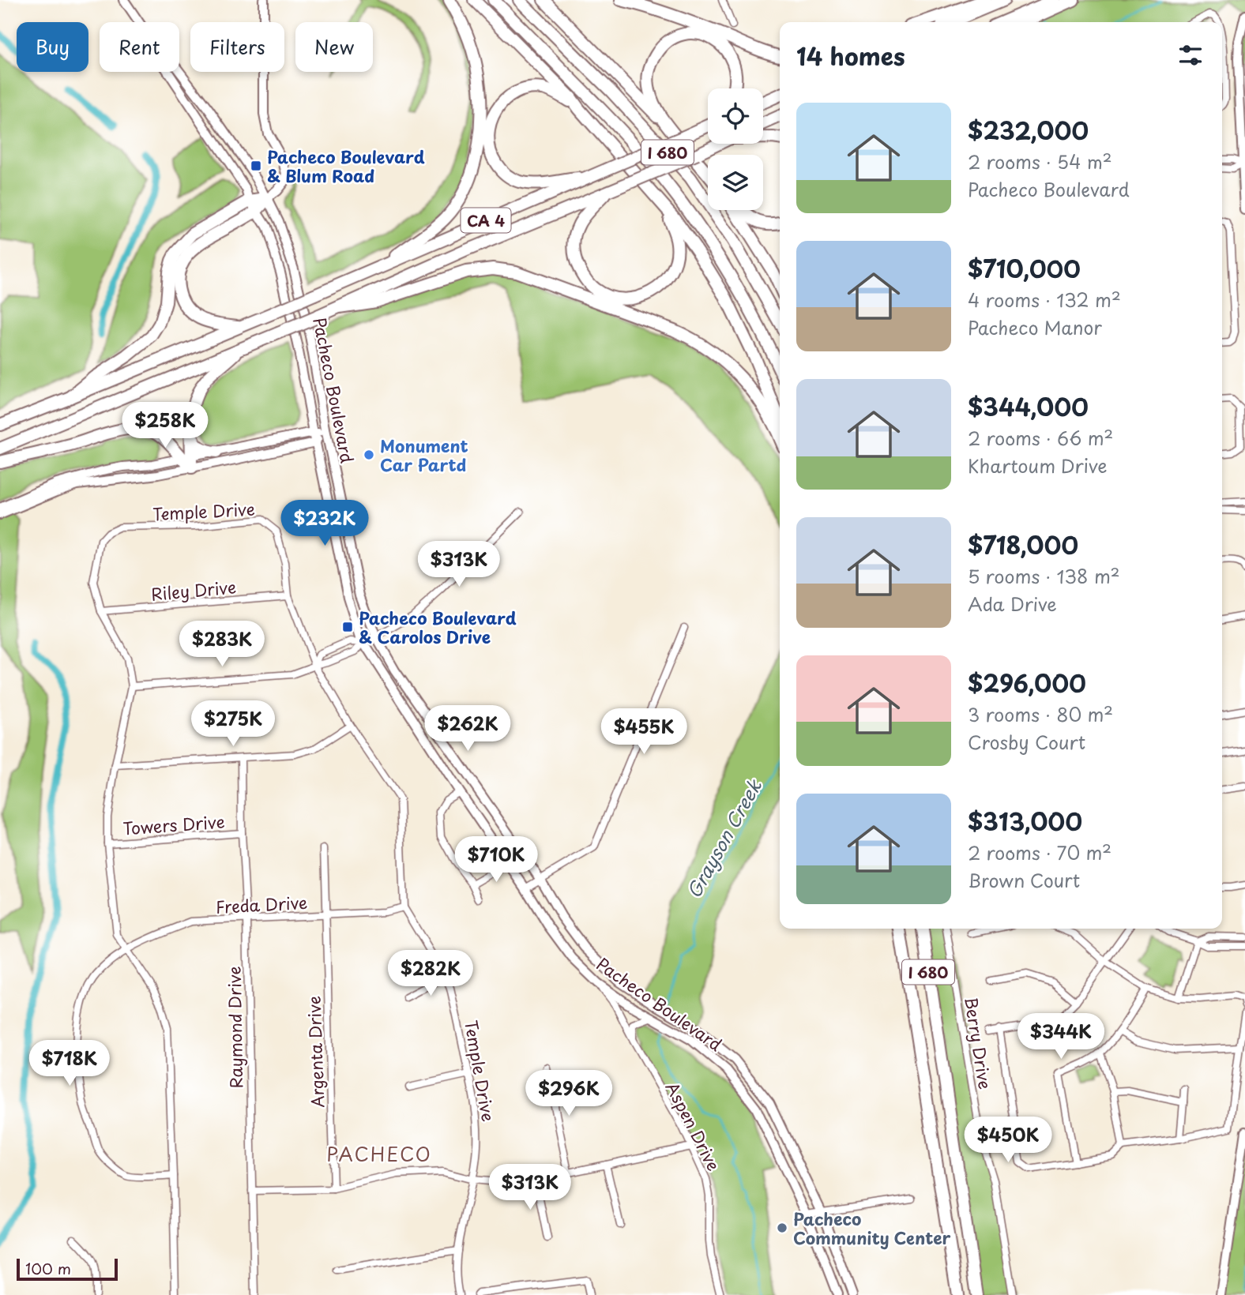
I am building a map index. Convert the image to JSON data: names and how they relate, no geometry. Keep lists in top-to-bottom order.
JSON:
{
  "streets": {
    "highway": ["I 680", "CA 4"],
    "main road": ["Pacheco Boulevard"],
    "street": [
      "Temple Drive",
      "Riley Drive",
      "Towers Drive",
      "Freda Drive",
      "Raymond Drive",
      "Berry Drive",
      "Argenta Drive",
      "Aspen Drive"
    ]
  },
  "crossings": [
    ["Pacheco Boulevard", "Aspen Drive"],
    ["Temple Drive", "Riley Drive"],
    ["Temple Drive", "Towers Drive"],
    ["Temple Drive", "Freda Drive"],
    ["Towers Drive", "Raymond Drive"],
    ["Freda Drive", "Raymond Drive"],
    ["Freda Drive", "Argenta Drive"]
  ],
  "districts": ["PACHECO"],
  "water": ["Grayson Creek"],
  "places": {
    "transit": ["Pacheco Boulevard & Blum Road", "Pacheco Boulevard & Carolos Drive"],
    "other": ["Monument Car Partd", "Pacheco Community Center"]
  },
  "scale_bar": "100 m",
  "page": {
    "chip": [
      "Buy",
      "Rent",
      "Filters",
      "New"
    ],
    "heading": "14 homes",
    "list": [
      {
        "name": "$232,000",
        "note": "2 rooms · 54 m² · Pacheco Boulevard"
      },
      {
        "name": "$710,000",
        "note": "4 rooms · 132 m² · Pacheco Manor"
      },
      {
        "name": "$344,000",
        "note": "2 rooms · 66 m² · Khartoum Drive"
      },
      {
        "name": "$718,000",
        "note": "5 rooms · 138 m² · Ada Drive"
      },
      {
        "name": "$296,000",
        "note": "3 rooms · 80 m² · Crosby Court"
      },
      {
        "name": "$313,000",
        "note": "2 rooms · 70 m² · Brown Court"
      }
    ],
    "price": [
      "$258K",
      "$232K",
      "$313K",
      "$283K",
      "$275K",
      "$262K",
      "$455K",
      "$710K",
      "$282K",
      "$344K",
      "$718K",
      "$296K",
      "$450K",
      "$313K"
    ],
    "scale": "100 m"
  }
}
